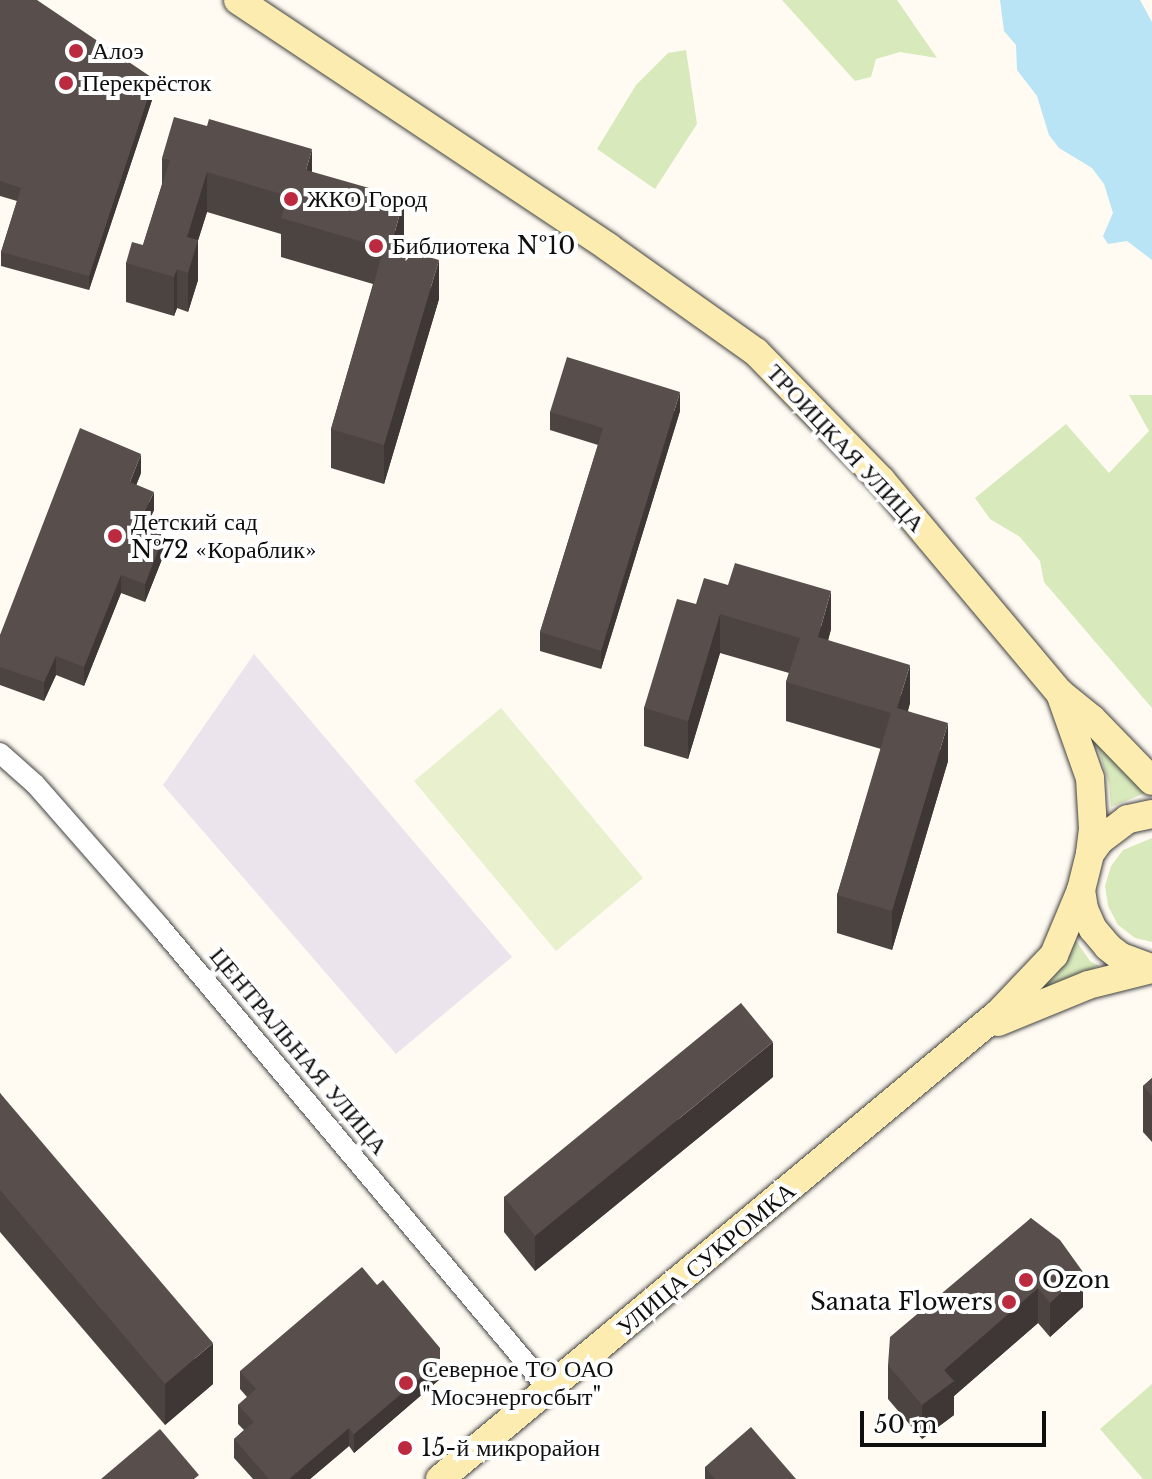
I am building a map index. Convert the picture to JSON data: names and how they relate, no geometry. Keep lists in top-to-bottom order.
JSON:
{
  "streets": {
    "street": ["ТРОИЦКАЯ УЛИЦА", "ЦЕНТРАЛЬНАЯ УЛИЦА", "УЛИЦА СУКРОМКА"]
  },
  "crossings": [
    ["ТРОИЦКАЯ УЛИЦА", "УЛИЦА СУКРОМКА"],
    ["ЦЕНТРАЛЬНАЯ УЛИЦА", "УЛИЦА СУКРОМКА"]
  ],
  "places": [
    "Алоэ",
    "Перекрёсток",
    "ЖКО Город",
    "Библиотека №10",
    "Детский сад №72 «Кораблик»",
    "Ozon",
    "Sanata Flowers",
    "Северное ТО ОАО \"Мосэнергосбыт\"",
    "15-й микрорайон"
  ],
  "scale_bar": "50 m"
}
